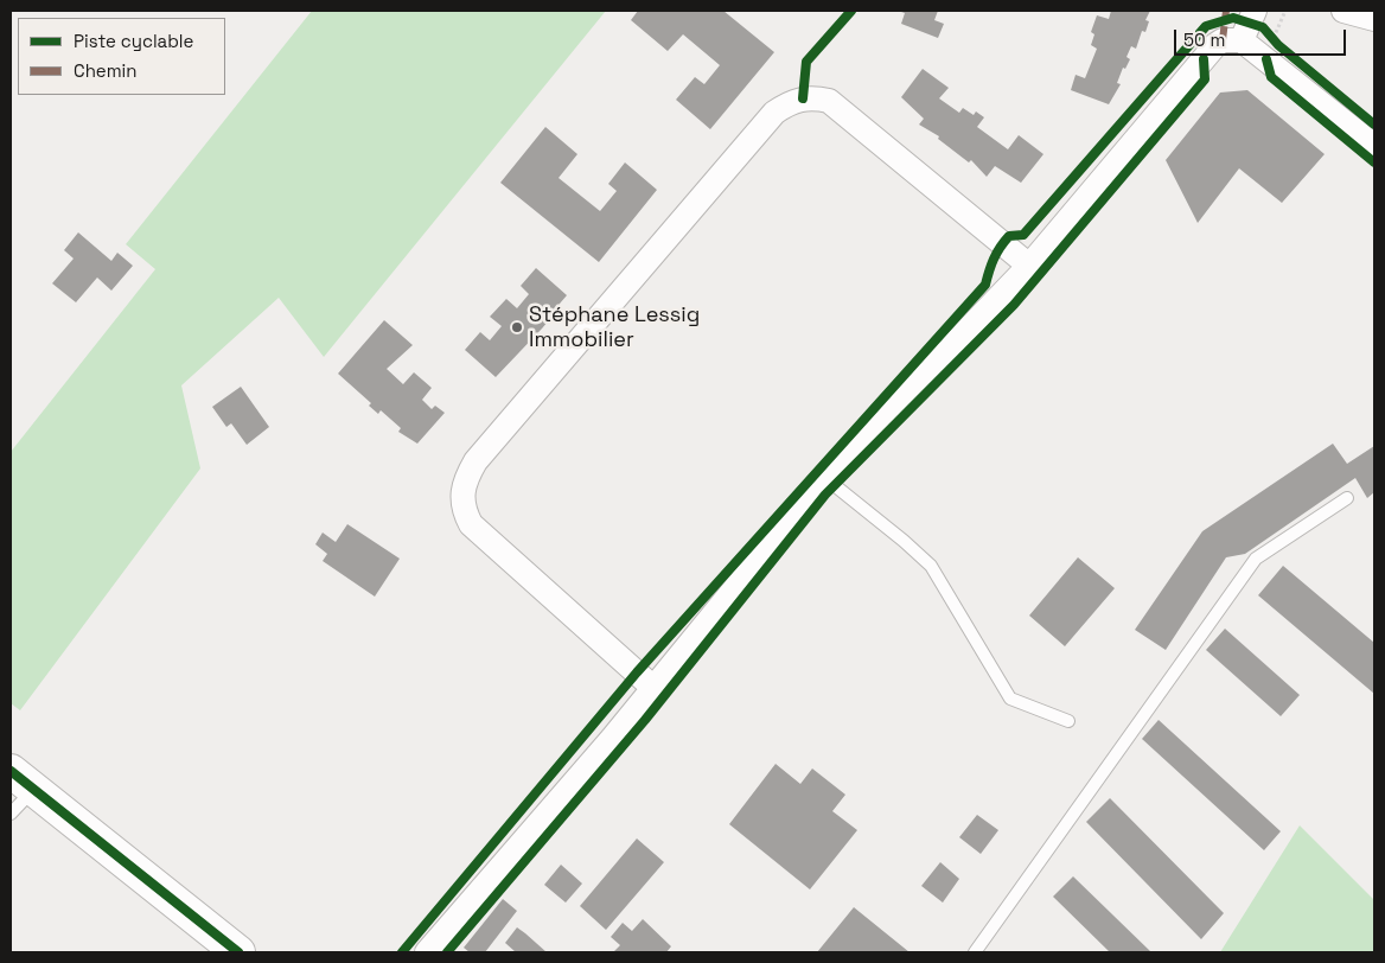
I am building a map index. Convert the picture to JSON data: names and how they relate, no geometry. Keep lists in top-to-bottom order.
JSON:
{
  "places": ["Stéphane Lessig Immobilier"],
  "legend": ["Piste cyclable", "Chemin"],
  "scale_bar": "50 m"
}
